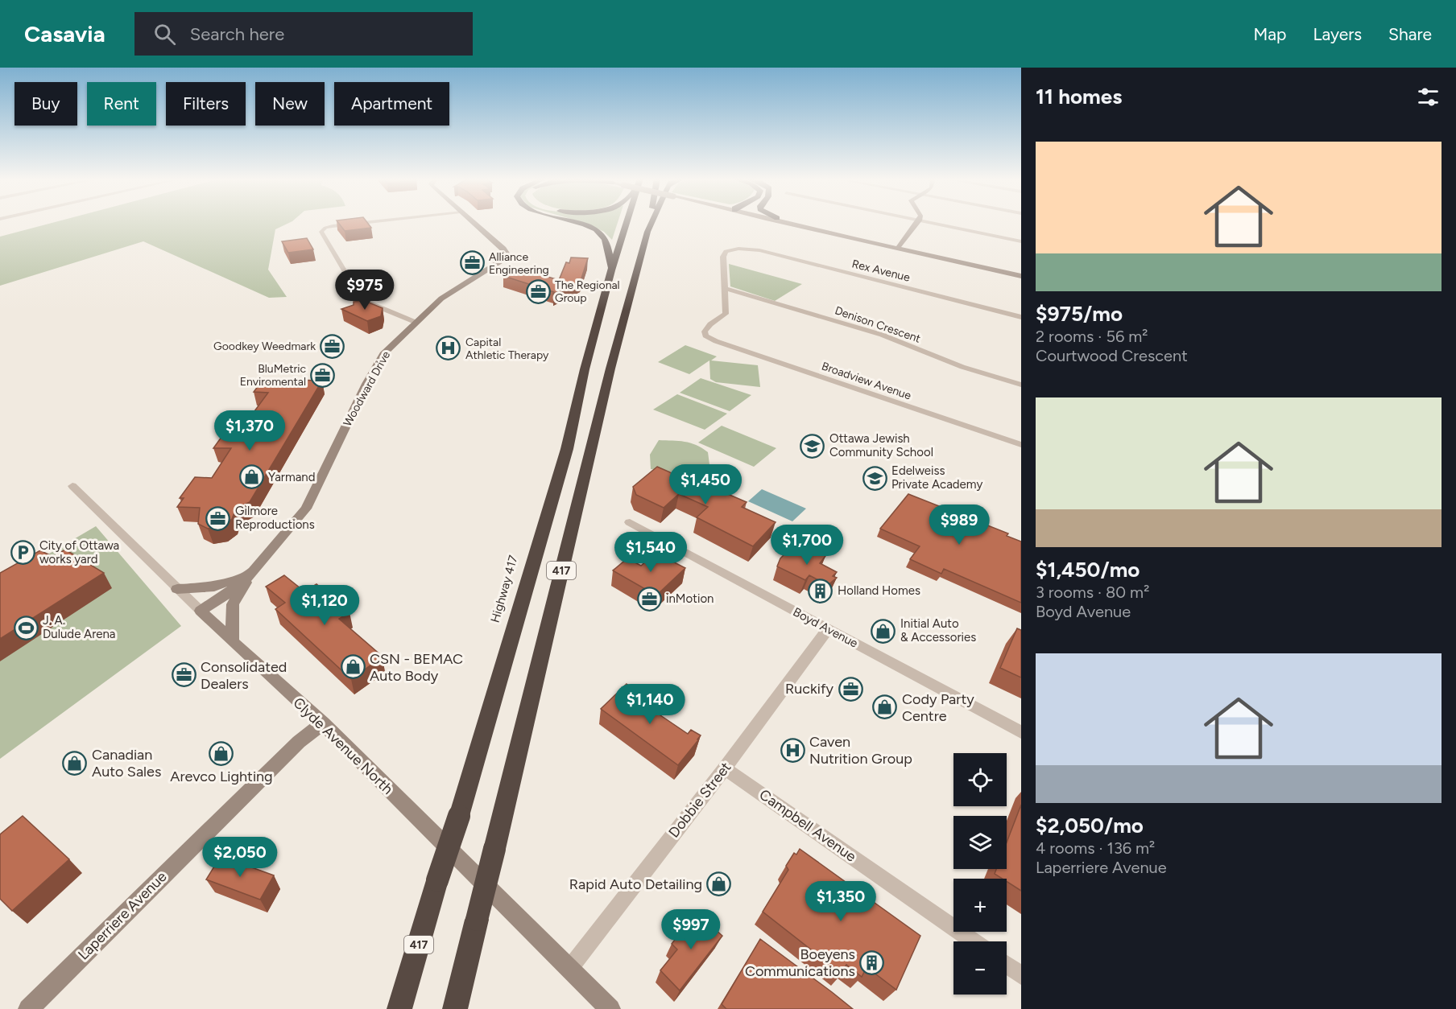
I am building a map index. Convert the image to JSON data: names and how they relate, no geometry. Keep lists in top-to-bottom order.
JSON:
{
  "streets": {
    "highway": ["417", "Highway 417"],
    "street": [
      "Rex Avenue",
      "Denison Crescent",
      "Broadview Avenue",
      "Woodward Drive",
      "Boyd Avenue",
      "Clyde Avenue North",
      "Dobbie Street",
      "Campbell Avenue",
      "Laperriere Avenue"
    ]
  },
  "crossings": [
    ["Rex Avenue", "Denison Crescent"],
    ["Rex Avenue", "Broadview Avenue"],
    ["Denison Crescent", "Broadview Avenue"],
    ["Woodward Drive", "Clyde Avenue North"],
    ["Boyd Avenue", "Dobbie Street"],
    ["Clyde Avenue North", "Dobbie Street"],
    ["Clyde Avenue North", "Laperriere Avenue"],
    ["Dobbie Street", "Campbell Avenue"]
  ],
  "places": {
    "office": [
      "Alliance Engineering",
      "The Regional Group",
      "Goodkey Weedmark",
      "BluMetric Enviromental",
      "Gilmore Reproductions",
      "inMotion",
      "Consolidated Dealers",
      "Ruckify"
    ],
    "hospital": ["Capital Athletic Therapy", "Caven Nutrition Group"],
    "school or university": ["Ottawa Jewish Community School", "Edelweiss Private Academy"],
    "shop": [
      "Yarmand",
      "Initial Auto & Accessories",
      "CSN - BEMAC Auto Body",
      "Cody Party Centre",
      "Arevco Lighting",
      "Canadian Auto Sales",
      "Rapid Auto Detailing"
    ],
    "parking": ["City of Ottawa works yard"],
    "building": ["Holland Homes", "Boeyens Communications"],
    "sports": ["J. A. Dulude Arena"]
  },
  "page": {
    "header": "Casavia",
    "search": "Search here",
    "nav": ["Map", "Layers", "Share"],
    "heading": "11 homes",
    "chip": [
      "Buy",
      "Rent",
      "Filters",
      "New",
      "Apartment"
    ],
    "list": [
      {
        "name": "$975/mo",
        "note": "2 rooms · 56 m² · Courtwood Crescent"
      },
      {
        "name": "$1,450/mo",
        "note": "3 rooms · 80 m² · Boyd Avenue"
      },
      {
        "name": "$2,050/mo",
        "note": "4 rooms · 136 m² · Laperriere Avenue"
      }
    ],
    "price": [
      "$975",
      "$1,370",
      "$1,450",
      "$989",
      "$1,700",
      "$1,540",
      "$1,120",
      "$1,140",
      "$2,050",
      "$1,350",
      "$997"
    ],
    "map_buttons": ["+", "−"]
  }
}
